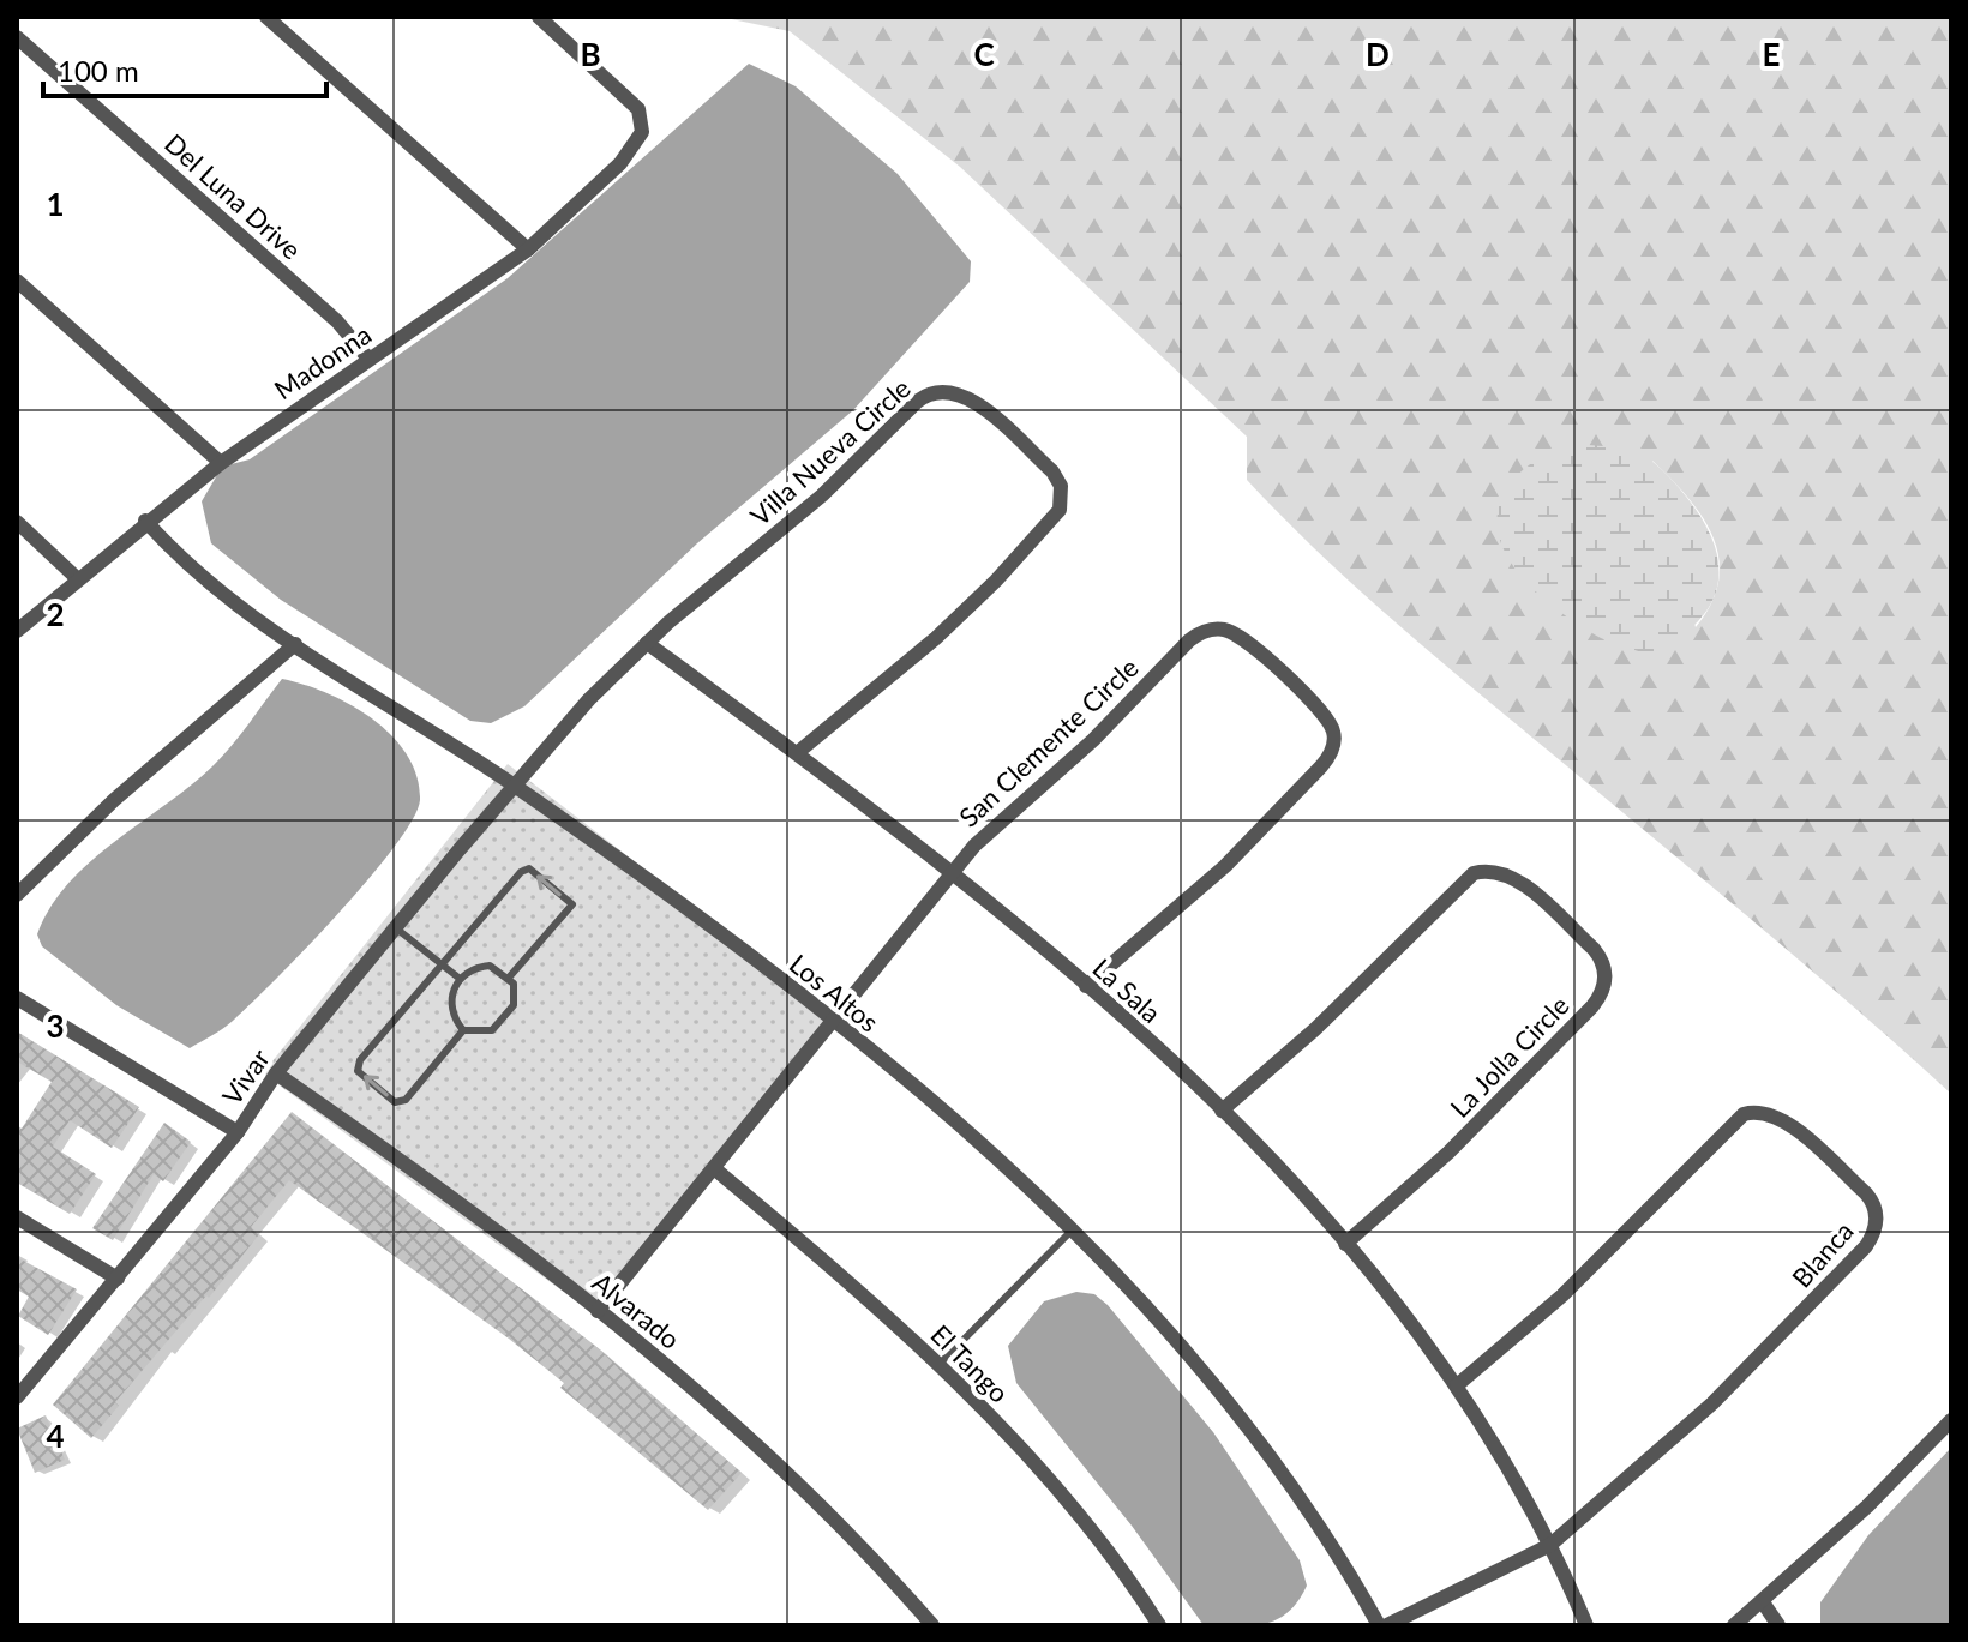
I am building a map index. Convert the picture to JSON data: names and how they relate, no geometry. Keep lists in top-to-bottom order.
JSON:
{
  "streets": {
    "street": [
      "Del Luna Drive",
      "Madonna",
      "Villa Nueva Circle",
      "San Clemente Circle",
      "La Sala",
      "Los Altos",
      "La Jolla Circle",
      "Vivar",
      "Blanca",
      "Alvarado",
      "El Tango"
    ]
  },
  "crossings": [
    ["Del Luna Drive", "Madonna"],
    ["Madonna", "Los Altos"],
    ["Villa Nueva Circle", "La Sala"],
    ["San Clemente Circle", "La Sala"],
    ["San Clemente Circle", "Los Altos"],
    ["San Clemente Circle", "Alvarado"],
    ["San Clemente Circle", "El Tango"],
    ["La Sala", "La Jolla Circle"],
    ["La Sala", "Blanca"],
    ["Los Altos", "Vivar"],
    ["Vivar", "Alvarado"]
  ],
  "scale_bar": "100 m",
  "grid": {
    "columns": [
      "B",
      "C",
      "D",
      "E"
    ],
    "rows": [
      "1",
      "2",
      "3",
      "4"
    ]
  }
}
